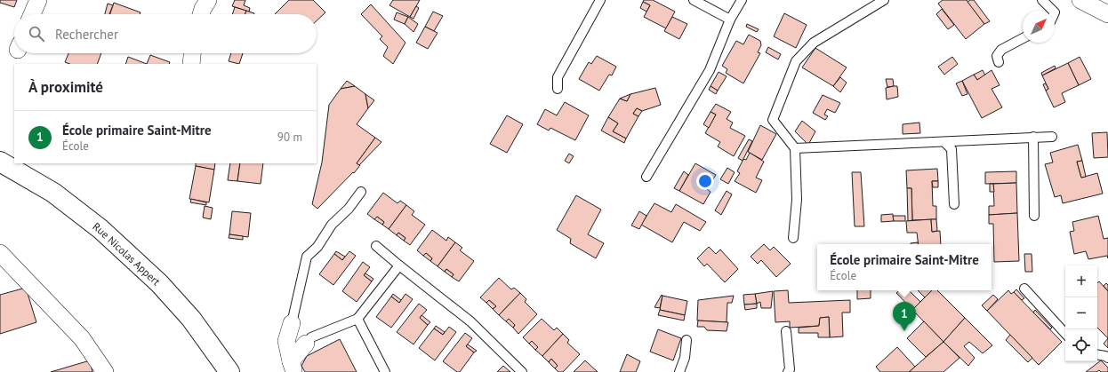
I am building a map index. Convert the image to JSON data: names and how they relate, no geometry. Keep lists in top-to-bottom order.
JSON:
{
  "streets": {
    "street": ["Rue Nicolas Appert"]
  },
  "north": "top right",
  "page": {
    "search": "Rechercher",
    "heading": "À proximité",
    "list": [
      {
        "mark": "1",
        "name": "École primaire Saint-Mitre",
        "note": "École",
        "value": "90 m"
      }
    ],
    "popup": ["École primaire Saint-Mitre", "École"],
    "map_buttons": ["+", "−"],
    "pins": "1"
  }
}
